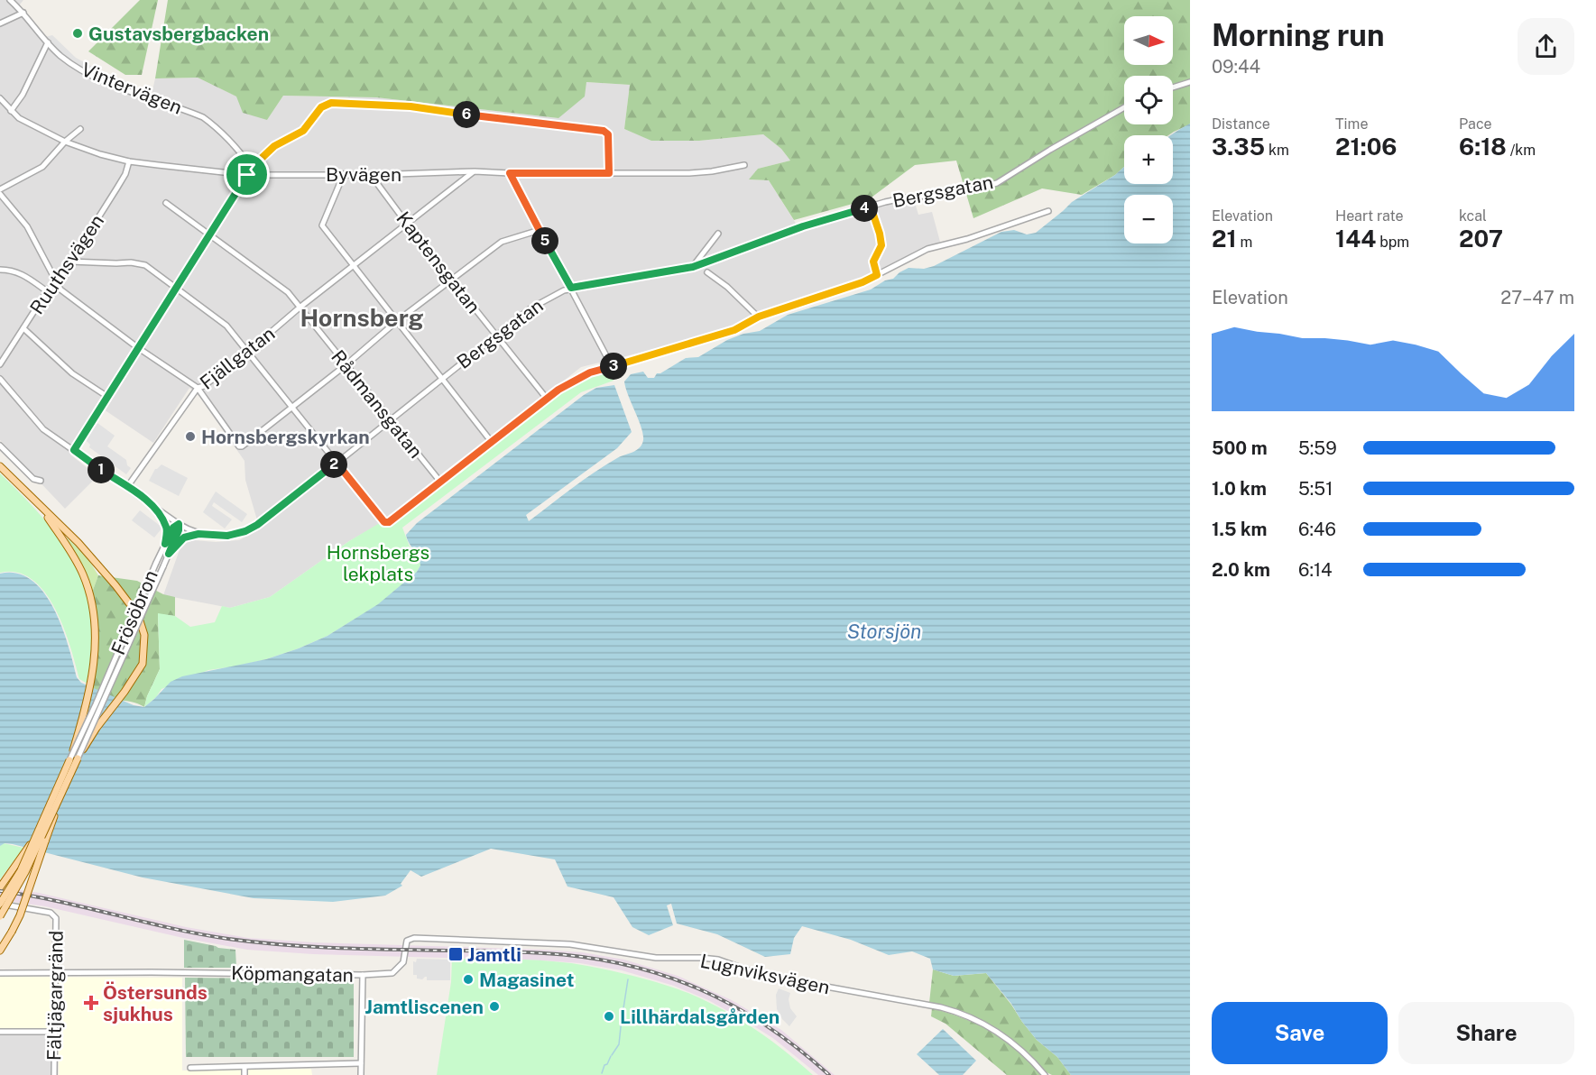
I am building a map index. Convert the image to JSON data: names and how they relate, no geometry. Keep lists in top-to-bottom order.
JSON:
{
  "streets": {
    "main road": ["Frösöbron"],
    "street": [
      "Vintervägen",
      "Byvägen",
      "Bergsgatan",
      "Kaptensgatan",
      "Ruuthsvägen",
      "Fjällgatan",
      "Rådmansgatan",
      "Köpmangatan",
      "Lugnviksvägen",
      "Fältjägargränd"
    ]
  },
  "crossings": [
    ["Vintervägen", "Byvägen"],
    ["Byvägen", "Kaptensgatan"],
    ["Byvägen", "Ruuthsvägen"],
    ["Byvägen", "Fjällgatan"],
    ["Bergsgatan", "Kaptensgatan"],
    ["Bergsgatan", "Fjällgatan"],
    ["Bergsgatan", "Rådmansgatan"],
    ["Bergsgatan", "Frösöbron"],
    ["Kaptensgatan", "Fjällgatan"],
    ["Fjällgatan", "Rådmansgatan"],
    ["Frösöbron", "Fältjägargränd"],
    ["Köpmangatan", "Lugnviksvägen"],
    ["Köpmangatan", "Fältjägargränd"]
  ],
  "districts": ["Hornsberg"],
  "water": ["Storsjön"],
  "parks": ["Hornsbergs lekplats"],
  "places": {
    "other": [
      "Gustavsbergbacken",
      "Hornsbergskyrkan",
      "Magasinet",
      "Jamtliscenen",
      "Lillhärdalsgården"
    ],
    "transit": ["Jamtli"],
    "health": ["Östersunds sjukhus"]
  },
  "north": "right",
  "page": {
    "heading": ["Morning run", "09:44"],
    "map_buttons": ["+", "−"],
    "stats": [
      ["Distance", "3.35 km"],
      ["Time", "21:06"],
      ["Pace", "6:18 /km"],
      ["Elevation", "21 m"],
      ["Heart rate", "144 bpm"],
      ["kcal", "207"]
    ],
    "pins": [
      "6",
      "4",
      "5",
      "3",
      "2",
      "1"
    ],
    "chart": ["Elevation", "27–47 m"],
    "list": [
      {
        "name": "500 m",
        "note": "5:59"
      },
      {
        "name": "1.0 km",
        "note": "5:51"
      },
      {
        "name": "1.5 km",
        "note": "6:46"
      },
      {
        "name": "2.0 km",
        "note": "6:14"
      }
    ],
    "buttons": ["Save", "Share"]
  }
}
